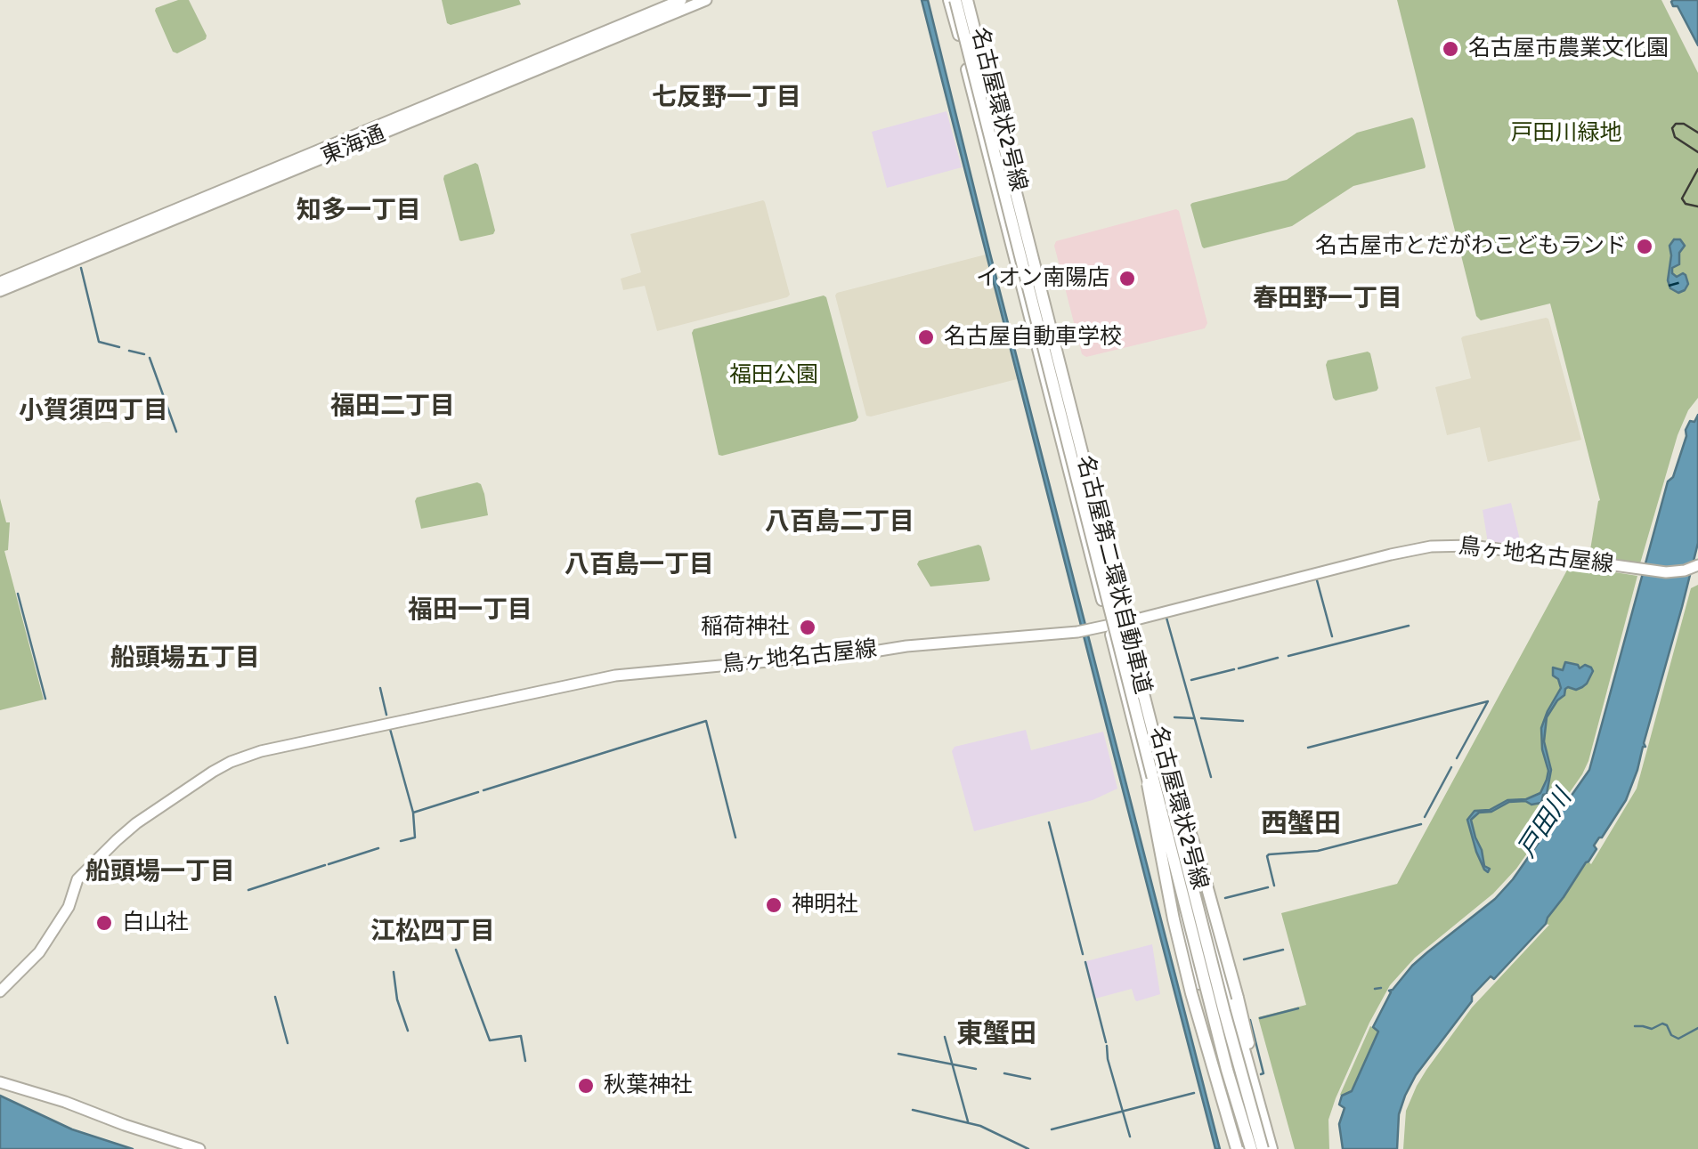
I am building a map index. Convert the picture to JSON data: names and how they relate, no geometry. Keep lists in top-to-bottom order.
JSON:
{
  "streets": {
    "highway": ["名古屋環状2号線", "名古屋第二環状自動車道"],
    "main road": ["東海通", "鳥ヶ地名古屋線"]
  },
  "crossings": [
    ["名古屋環状2号線", "鳥ヶ地名古屋線"],
    ["名古屋環状2号線", "名古屋第二環状自動車道"]
  ],
  "districts": [
    "七反野一丁目",
    "知多一丁目",
    "春田野一丁目",
    "福田二丁目",
    "小賀須四丁目",
    "八百島二丁目",
    "八百島一丁目",
    "福田一丁目",
    "船頭場五丁目",
    "西蟹田",
    "船頭場一丁目",
    "江松四丁目",
    "東蟹田"
  ],
  "water": ["戸田川"],
  "parks": ["戸田川緑地", "福田公園"],
  "places": [
    "名古屋市農業文化園",
    "名古屋市とだがわこどもランド",
    "イオン南陽店",
    "名古屋自動車学校",
    "稲荷神社",
    "神明社",
    "白山社",
    "秋葉神社"
  ]
}
